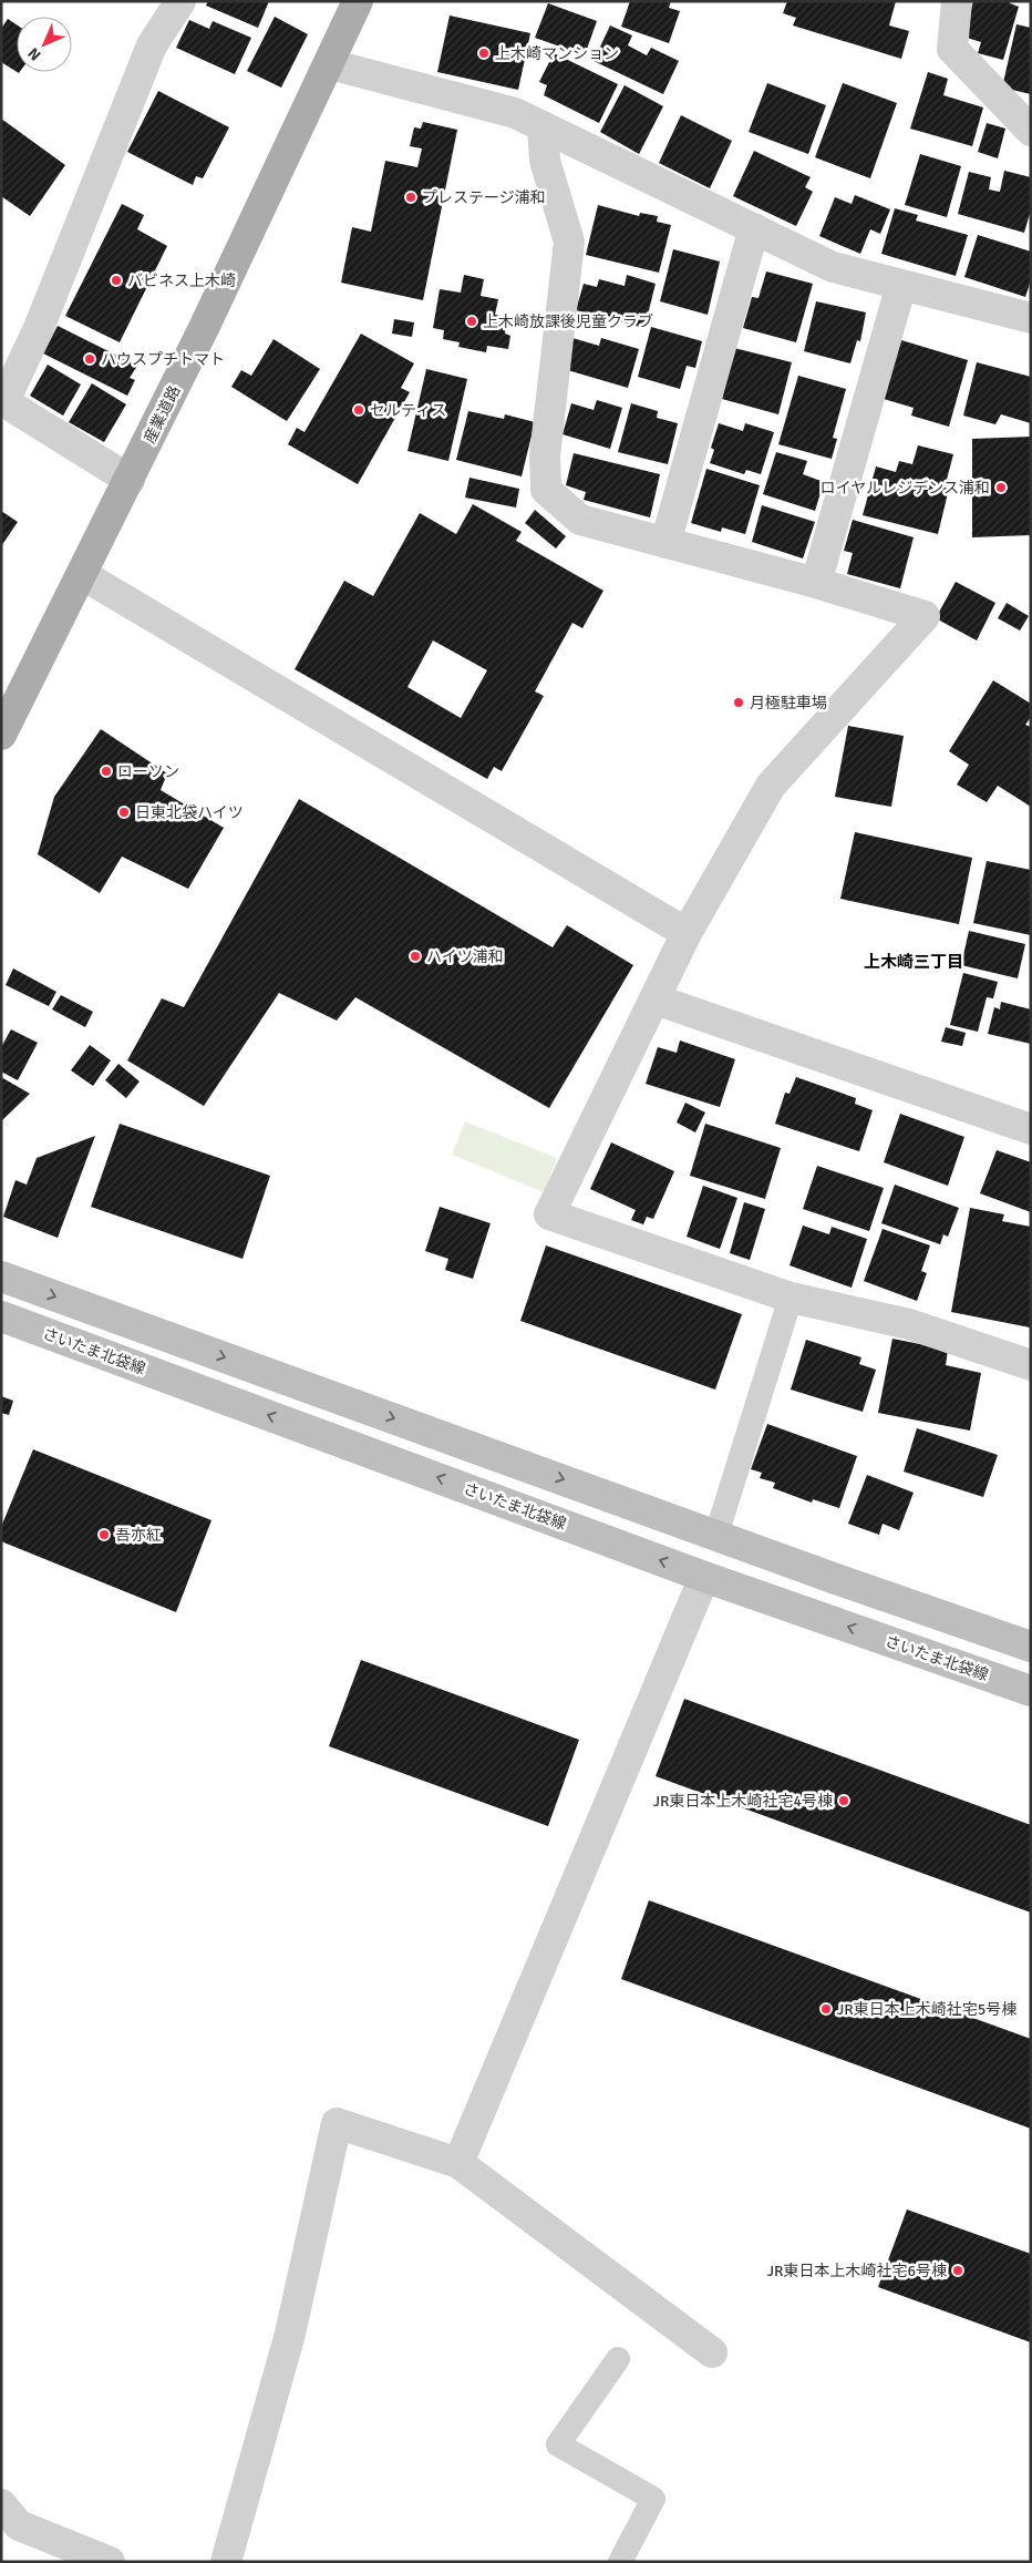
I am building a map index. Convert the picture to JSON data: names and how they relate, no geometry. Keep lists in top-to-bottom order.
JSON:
{
  "streets": {
    "main road": ["産業道路", "さいたま北袋線"]
  },
  "districts": ["上木崎三丁目"],
  "places": [
    "上木崎マンション",
    "プレステージ浦和",
    "バビネス上木崎",
    "上木崎放課後児童クラブ",
    "ハウスプチトマト",
    "セルティス",
    "ロイヤルレジデンス浦和",
    "月極駐車場",
    "ローソン",
    "日東北袋ハイツ",
    "ハイツ浦和",
    "吾亦紅",
    "JR東日本上木崎社宅4号棟",
    "JR東日本上木崎社宅5号棟",
    "JR東日本上木崎社宅6号棟"
  ],
  "north": "bottom left"
}
